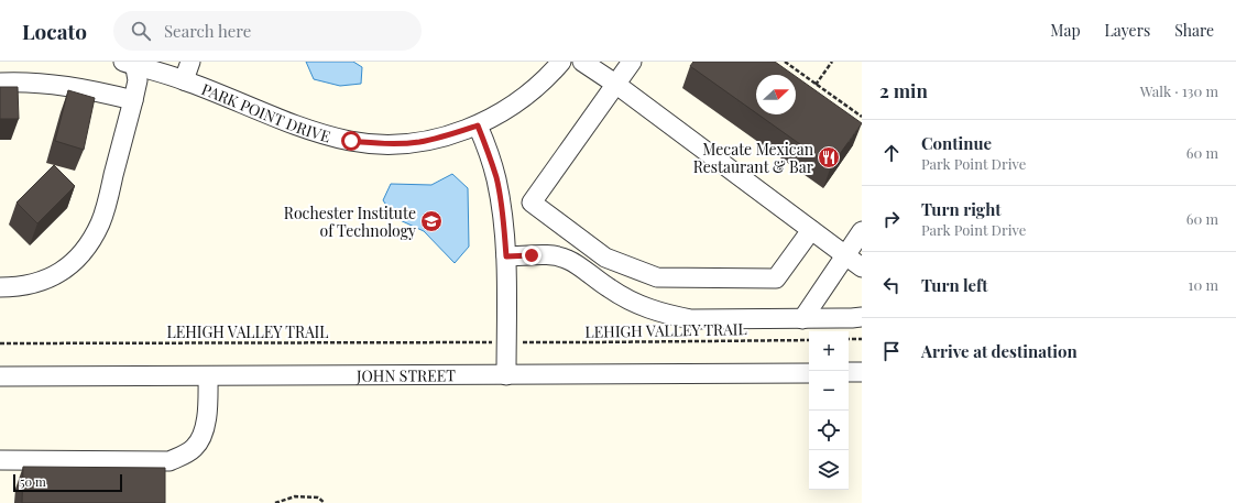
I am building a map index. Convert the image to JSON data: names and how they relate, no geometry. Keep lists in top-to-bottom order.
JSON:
{
  "streets": {
    "street": ["PARK POINT DRIVE", "JOHN STREET"],
    "path": ["LEHIGH VALLEY TRAIL"]
  },
  "places": {
    "restaurant": ["Mecate Mexican Restaurant & Bar"],
    "school or university": ["Rochester Institute of Technology"]
  },
  "scale_bar": "50 m",
  "north": "right",
  "page": {
    "header": "Locato",
    "search": "Search here",
    "nav": ["Map", "Layers", "Share"],
    "heading": ["2 min", "Walk · 130 m"],
    "list": [
      ["Continue", "Park Point Drive", "60 m"],
      ["Turn right", "Park Point Drive", "60 m"],
      ["Turn left", "10 m"],
      "Arrive at destination"
    ],
    "map_buttons": ["+", "−"],
    "scale": "50 m"
  }
}
